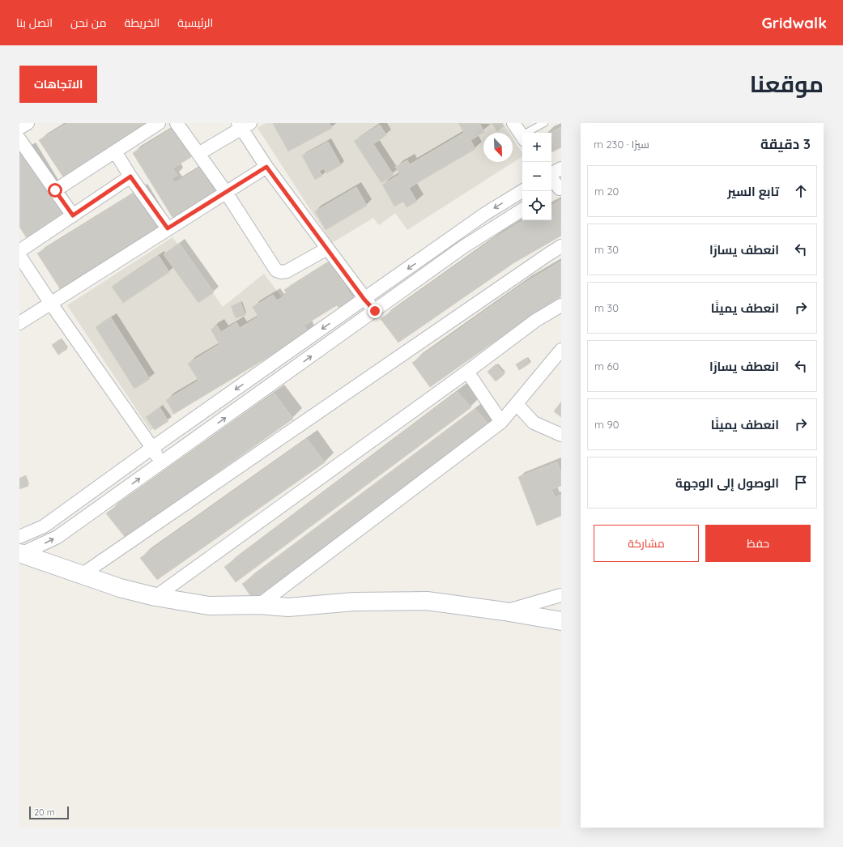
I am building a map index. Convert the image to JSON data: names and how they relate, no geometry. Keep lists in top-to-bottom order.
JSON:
{
  "scale_bar": "20 m",
  "north": "bottom right",
  "page": {
    "header": "Gridwalk",
    "nav": [
      "الرئيسية",
      "الخريطة",
      "من نحن",
      "اتصل بنا"
    ],
    "title": "موقعنا",
    "buttons": [
      "الاتجاهات",
      ["حفظ", "مشاركة"]
    ],
    "heading": ["3 دقيقة", "سيرًا · 230 m"],
    "map_buttons": ["+", "−"],
    "list": [
      ["تابع السير", "20 m"],
      ["انعطف يسارًا", "30 m"],
      ["انعطف يمينًا", "30 m"],
      ["انعطف يسارًا", "60 m"],
      ["انعطف يمينًا", "90 m"],
      "الوصول إلى الوجهة"
    ],
    "scale": "20 m"
  }
}
